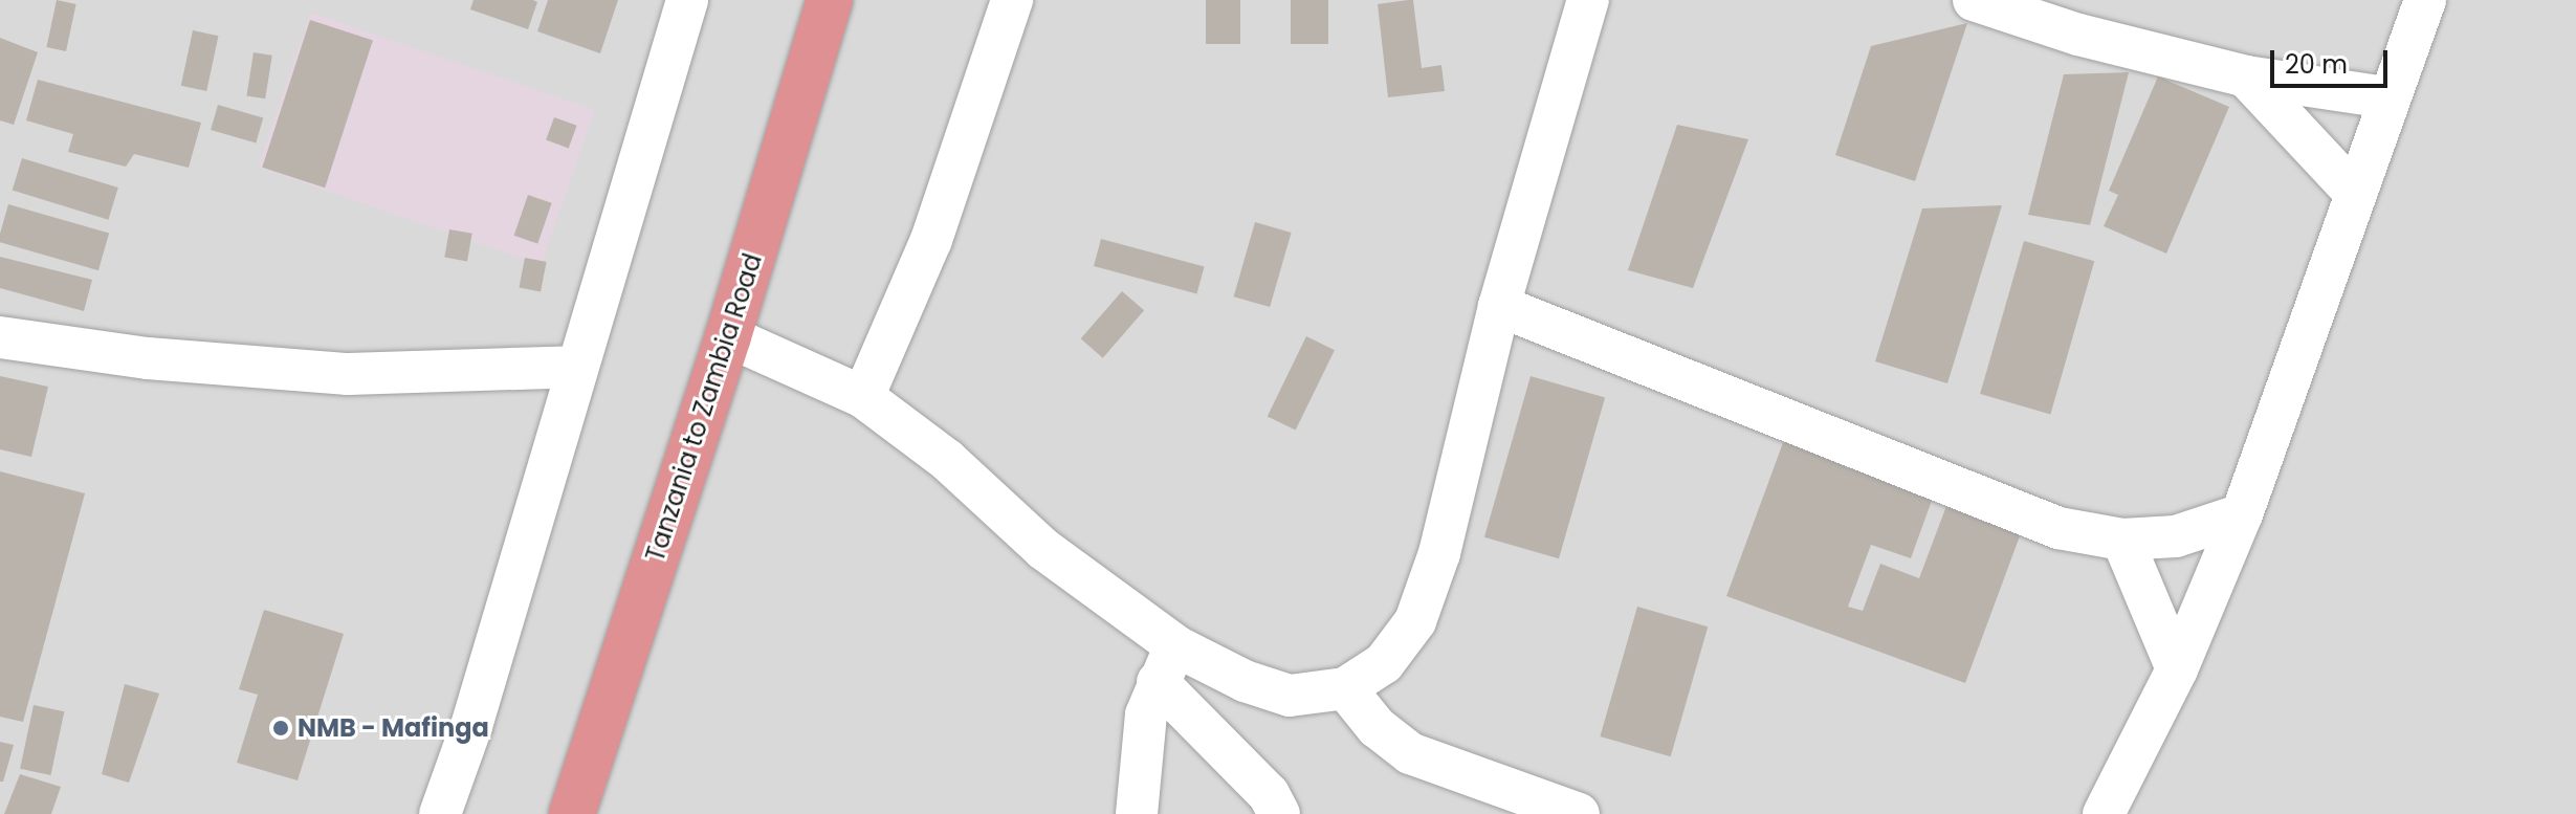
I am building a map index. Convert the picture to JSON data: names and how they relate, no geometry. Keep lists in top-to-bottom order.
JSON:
{
  "streets": {
    "highway": ["Tanzania to Zambia Road"]
  },
  "places": ["NMB - Mafinga"],
  "scale_bar": "20 m"
}
